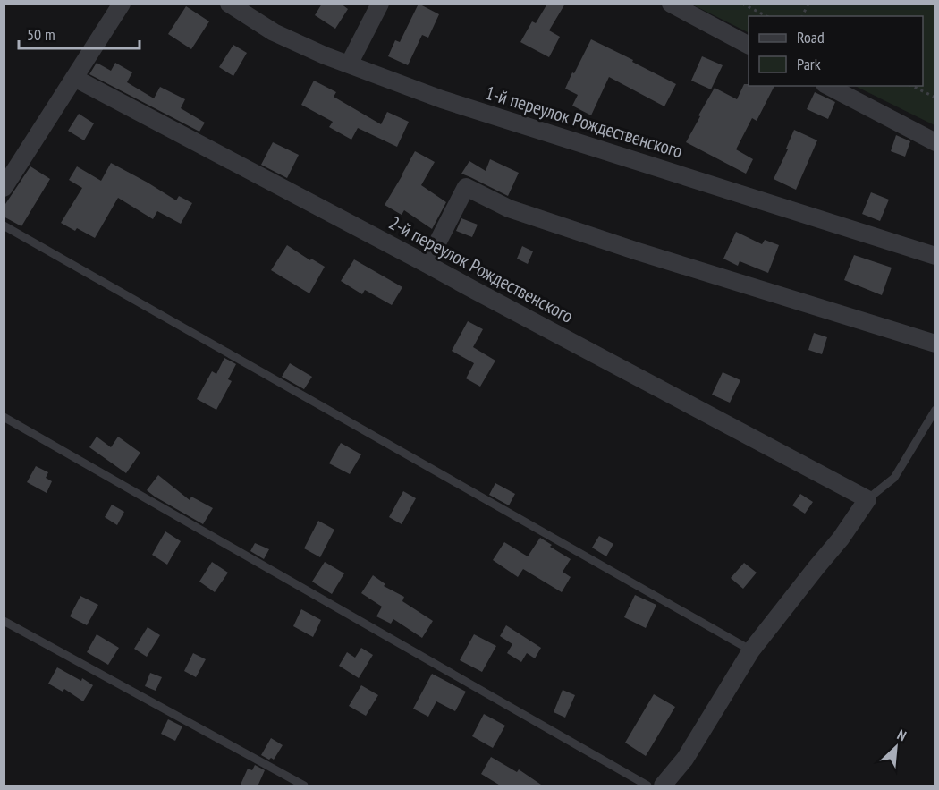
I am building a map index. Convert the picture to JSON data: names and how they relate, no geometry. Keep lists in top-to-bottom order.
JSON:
{
  "streets": {
    "street": ["1-й переулок Рождественского", "2-й переулок Рождественского"]
  },
  "legend": ["Road", "Park"],
  "scale_bar": "50 m",
  "north": "top right"
}
